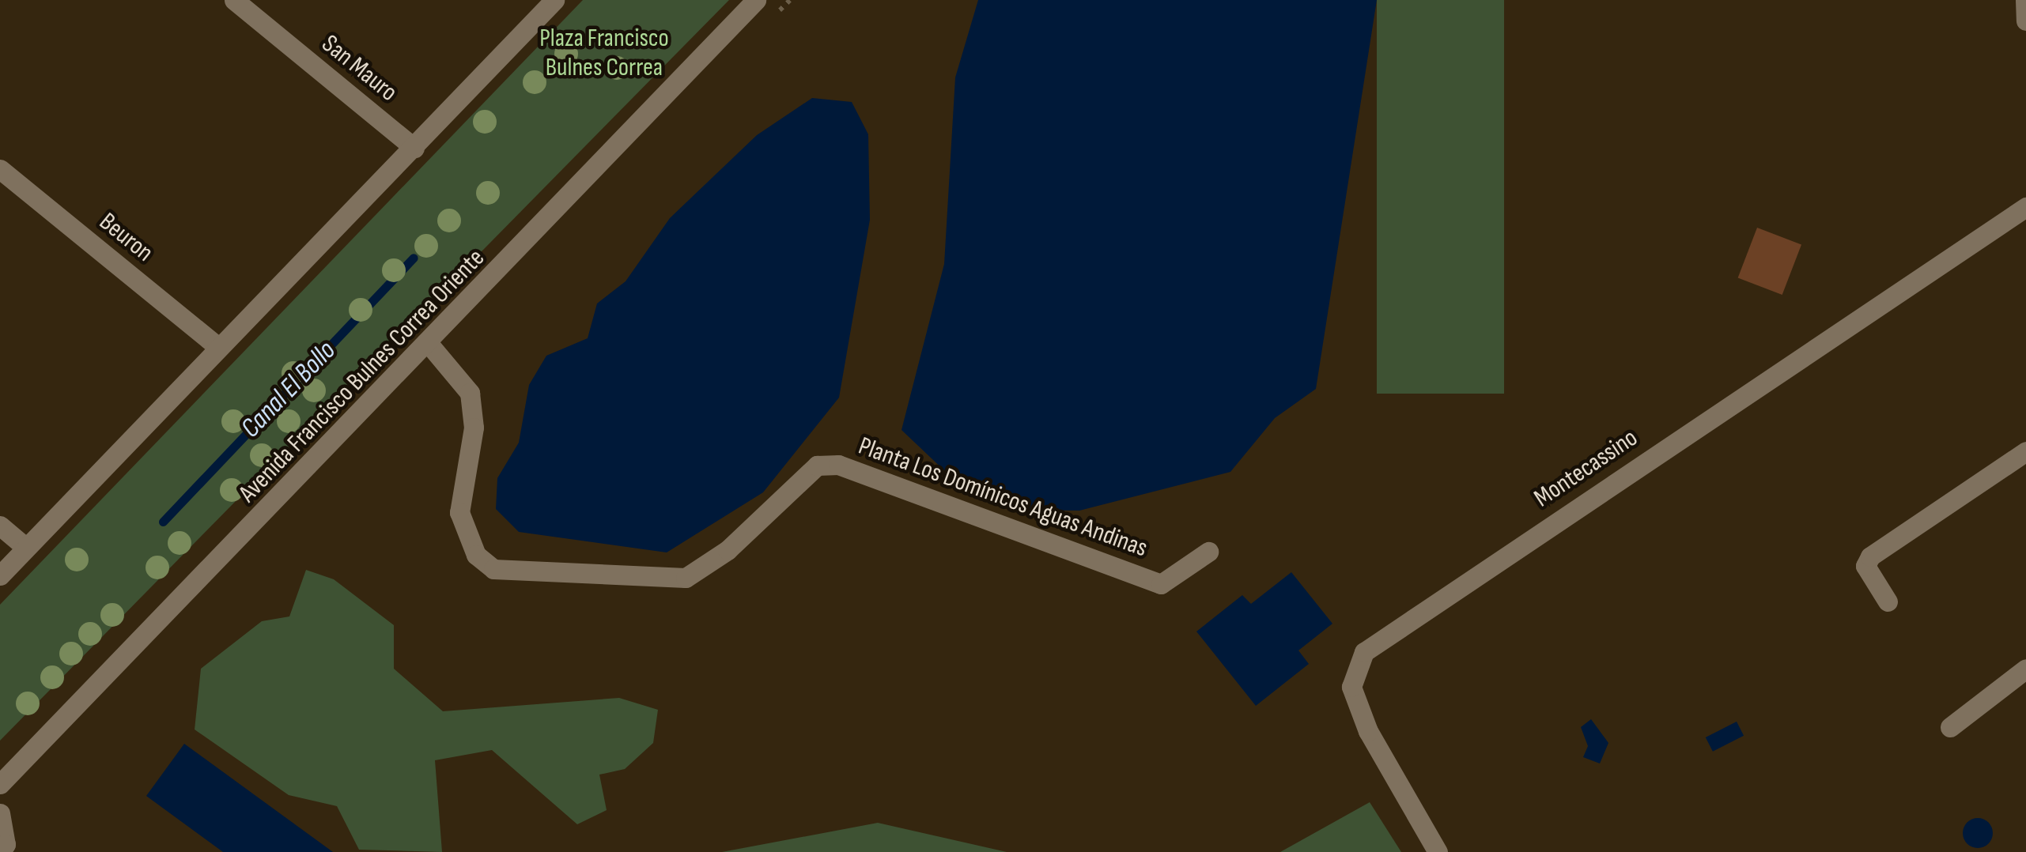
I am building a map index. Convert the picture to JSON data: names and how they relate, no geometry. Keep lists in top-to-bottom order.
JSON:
{
  "streets": {
    "street": [
      "San Mauro",
      "Beuron",
      "Avenida Francisco Bulnes Correa Oriente",
      "Montecassino",
      "Planta Los Domínicos Aguas Andinas"
    ]
  },
  "crossings": [
    ["Avenida Francisco Bulnes Correa Oriente", "Planta Los Domínicos Aguas Andinas"]
  ],
  "water": ["Canal El Bollo"],
  "parks": ["Plaza Francisco Bulnes Correa"]
}
